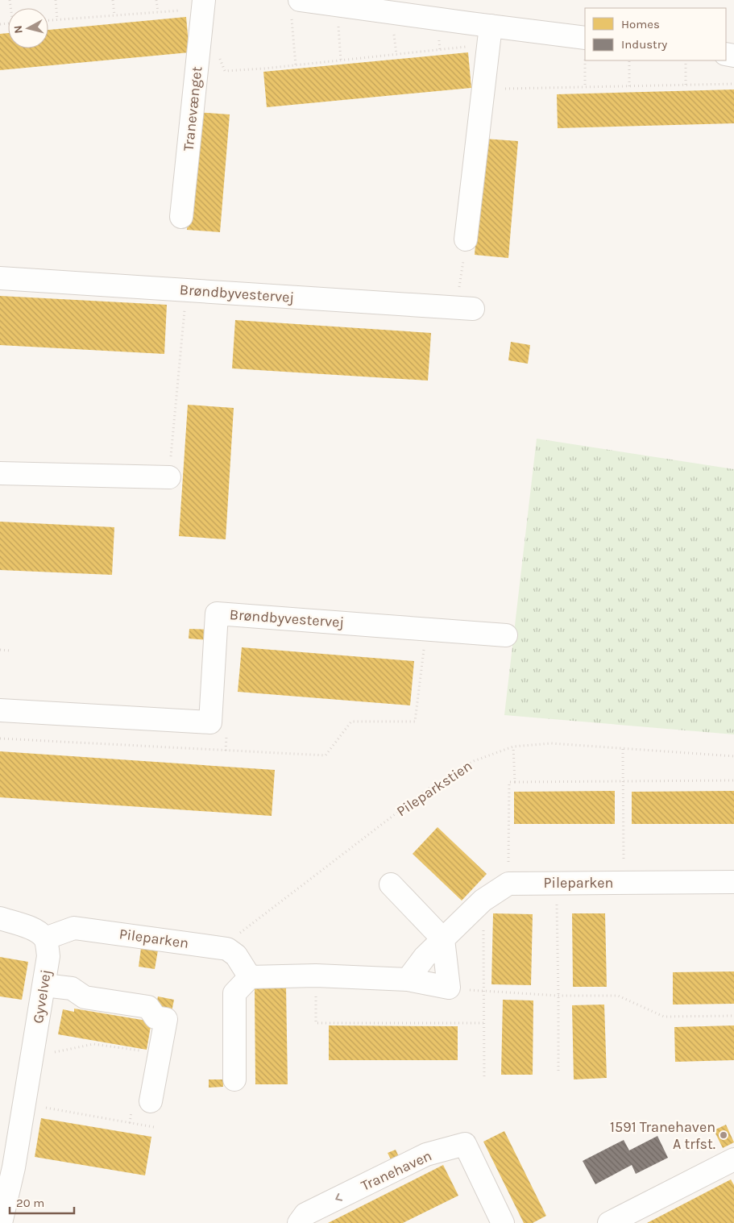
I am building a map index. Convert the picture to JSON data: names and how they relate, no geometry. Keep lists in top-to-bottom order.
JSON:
{
  "streets": {
    "street": [
      "Tranevænget",
      "Brøndbyvestervej",
      "Pileparken",
      "Gyvelvej",
      "Tranehaven"
    ],
    "path": ["Pileparkstien"]
  },
  "crossings": [
    ["Pileparkstien", "Pileparken"],
    ["Pileparken", "Gyvelvej"]
  ],
  "places": ["1591 Tranehaven A trfst."],
  "legend": ["Homes", "Industry"],
  "scale_bar": "20 m",
  "north": "left"
}
